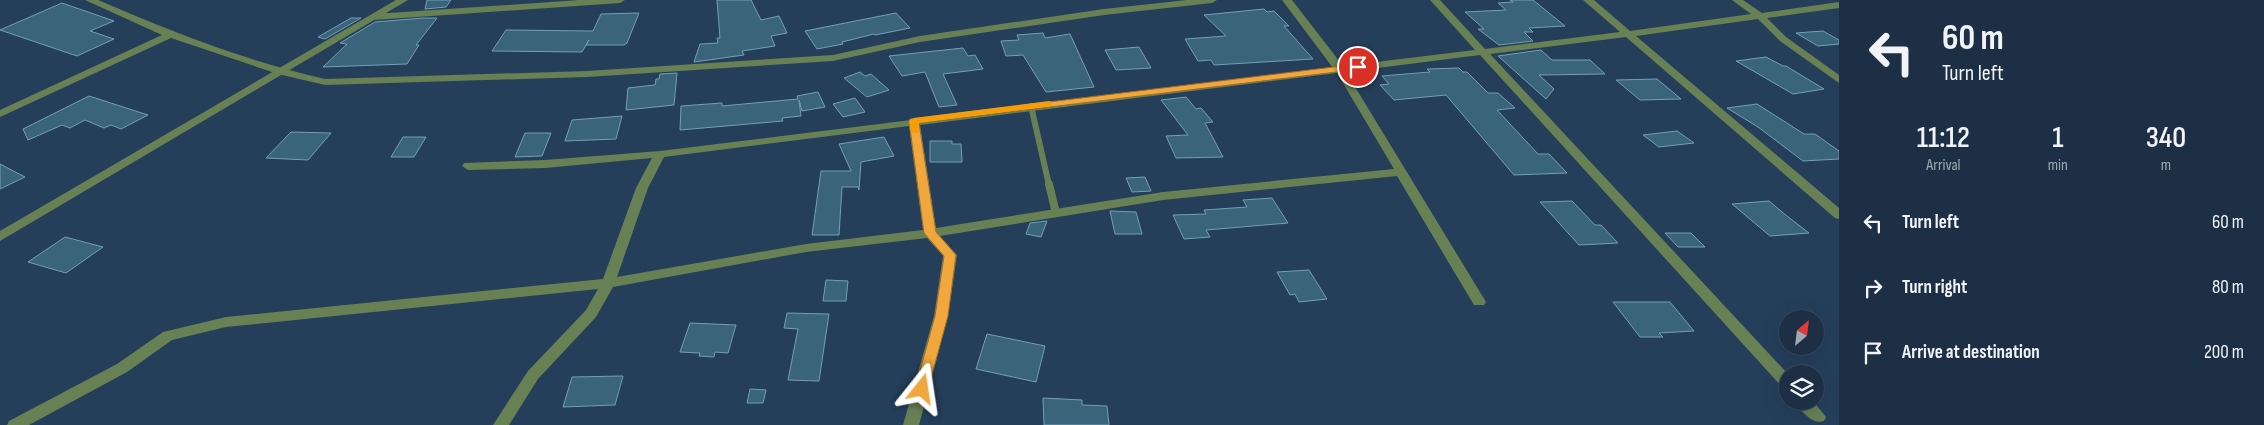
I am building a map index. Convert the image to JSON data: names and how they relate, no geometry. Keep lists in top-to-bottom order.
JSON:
{
  "north": "top right",
  "page": {
    "turn": ["60 m", "Turn left"],
    "eta": [
      "11:12",
      "Arrival",
      "1",
      "min",
      "340",
      "m"
    ],
    "list": [
      {
        "name": "Turn left",
        "value": "60 m"
      },
      {
        "name": "Turn right",
        "value": "80 m"
      },
      {
        "name": "Arrive at destination",
        "value": "200 m"
      }
    ]
  }
}
